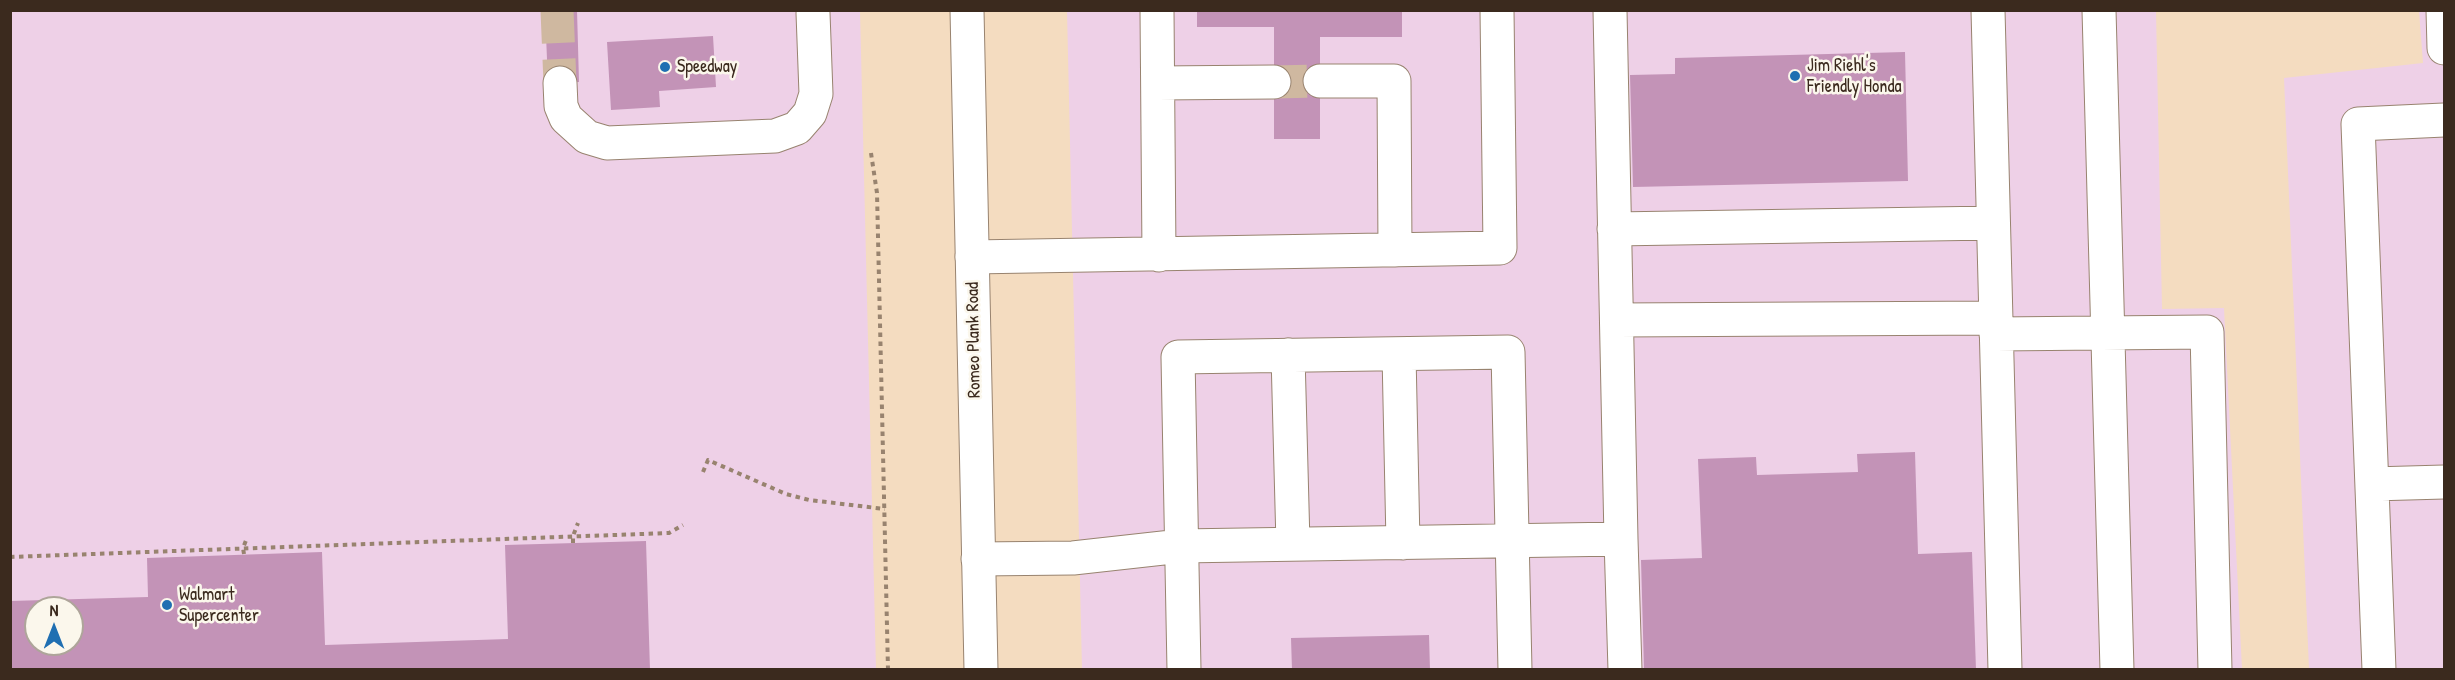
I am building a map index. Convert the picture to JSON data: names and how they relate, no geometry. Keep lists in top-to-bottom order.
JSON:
{
  "streets": {
    "main road": ["Romeo Plank Road"]
  },
  "places": ["Speedway", "Jim Riehl's Friendly Honda", "Walmart Supercenter"],
  "north": "top"
}
